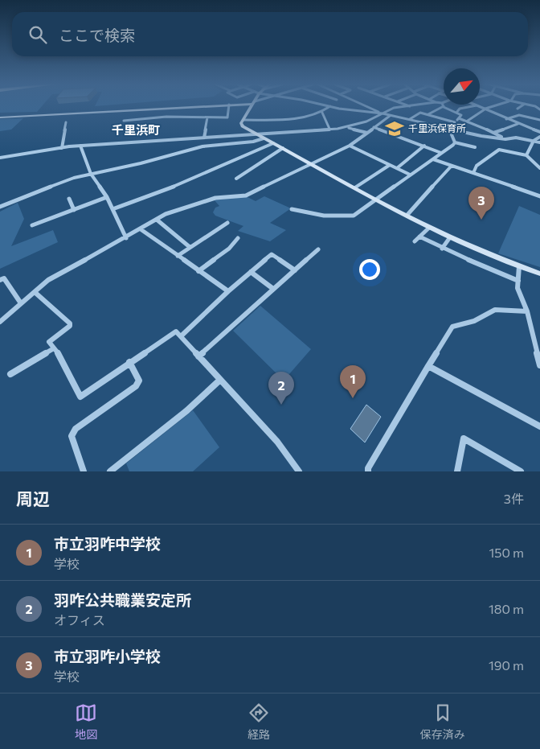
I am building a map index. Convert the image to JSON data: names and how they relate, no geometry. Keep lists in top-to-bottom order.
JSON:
{
  "districts": ["千里浜町"],
  "places": {
    "school or university": ["千里浜保育所"]
  },
  "north": "top right",
  "page": {
    "search": "ここで検索",
    "pins": ["3", "1", "2"],
    "heading": ["周辺", "3件"],
    "list": [
      {
        "mark": "1",
        "name": "市立羽咋中学校",
        "note": "学校",
        "value": "150 m"
      },
      {
        "mark": "2",
        "name": "羽咋公共職業安定所",
        "note": "オフィス",
        "value": "180 m"
      },
      {
        "mark": "3",
        "name": "市立羽咋小学校",
        "note": "学校",
        "value": "190 m"
      }
    ],
    "nav": ["地図", "経路", "保存済み"]
  }
}
